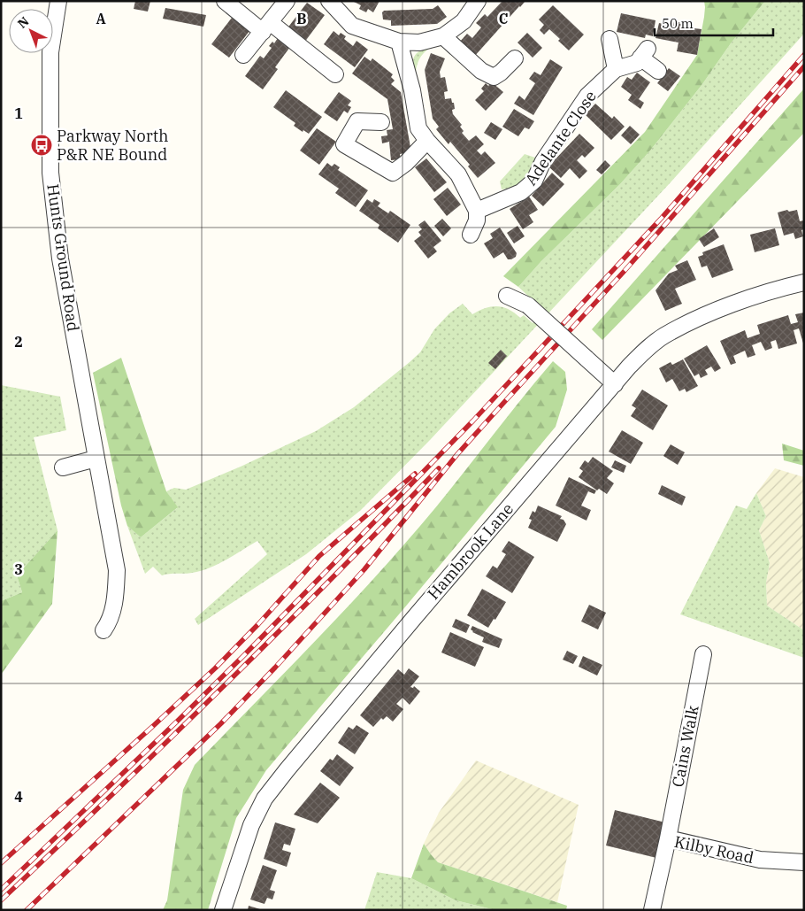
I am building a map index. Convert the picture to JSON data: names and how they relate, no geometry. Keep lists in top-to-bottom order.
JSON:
{
  "streets": {
    "street": [
      "Adelante Close",
      "Hunts Ground Road",
      "Hambrook Lane",
      "Cains Walk",
      "Kilby Road"
    ]
  },
  "crossings": [
    ["Cains Walk", "Kilby Road"]
  ],
  "places": {
    "bus stop": ["Parkway North P&R NE Bound"]
  },
  "scale_bar": "50 m",
  "north": "top left",
  "grid": {
    "columns": ["A", "B", "C"],
    "rows": [
      "1",
      "2",
      "3",
      "4"
    ]
  }
}
